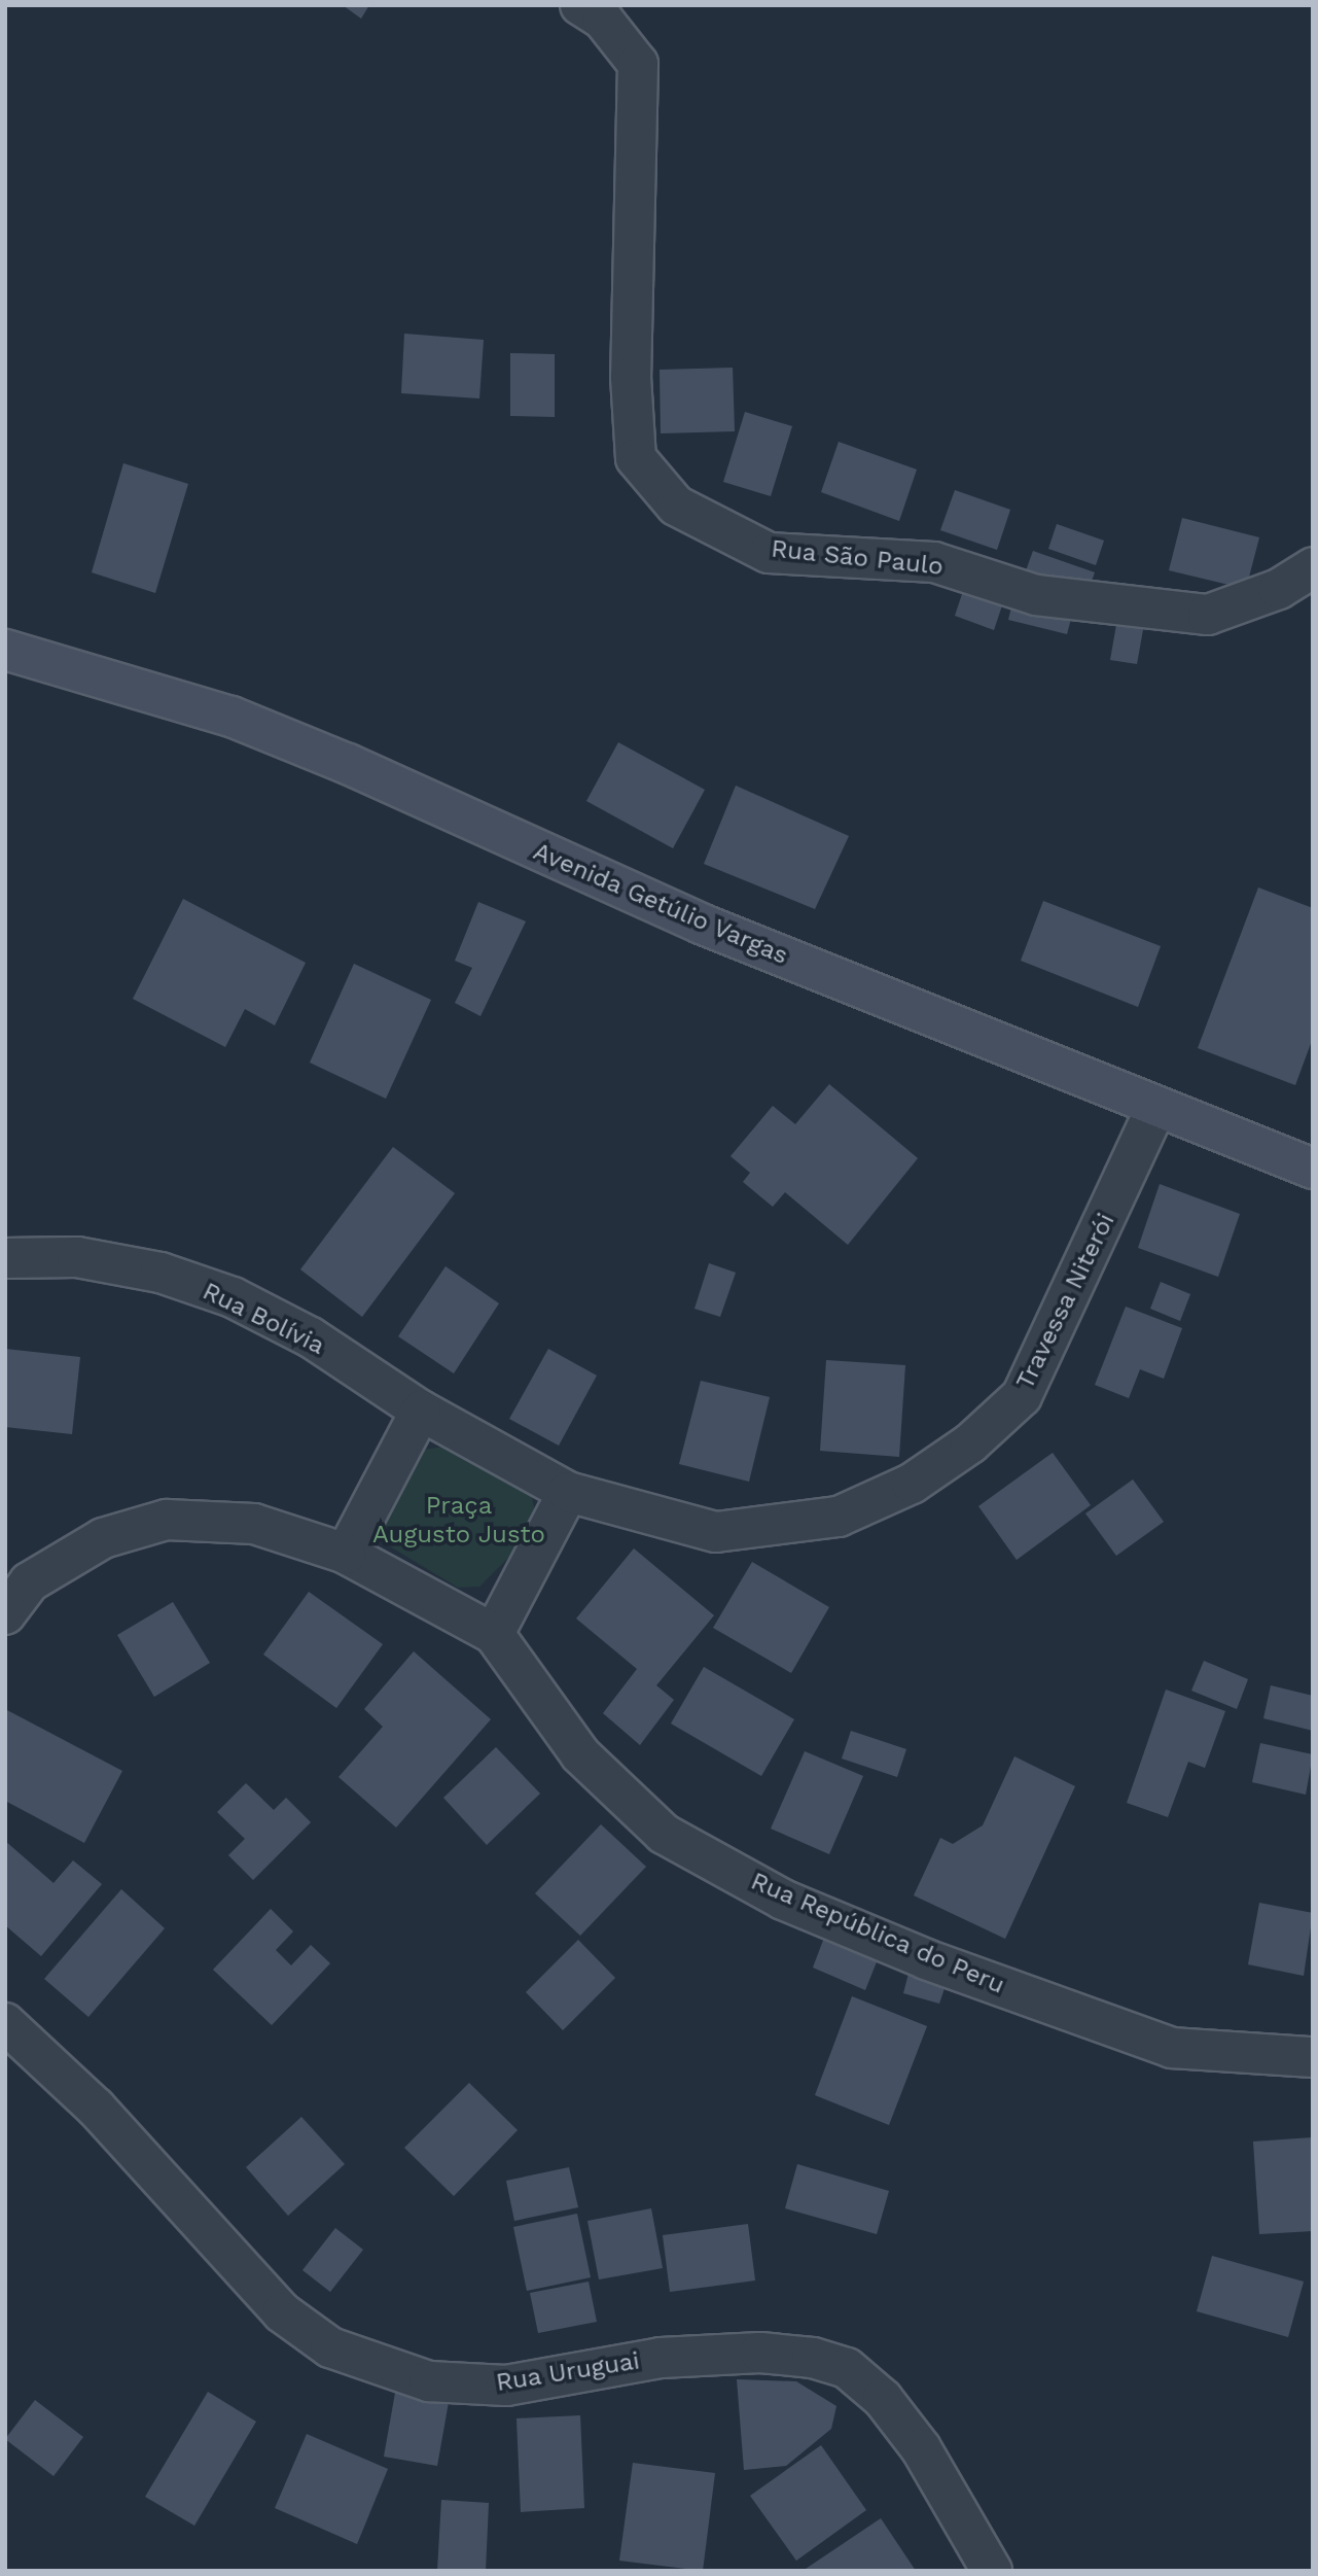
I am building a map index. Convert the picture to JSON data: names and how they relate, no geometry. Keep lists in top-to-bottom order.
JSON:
{
  "streets": {
    "street": [
      "Rua São Paulo",
      "Avenida Getúlio Vargas",
      "Travessa Niterói",
      "Rua Bolívia",
      "Rua República do Peru",
      "Rua Uruguai"
    ]
  },
  "crossings": [
    ["Avenida Getúlio Vargas", "Travessa Niterói"]
  ],
  "parks": ["Praça Augusto Justo"]
}
